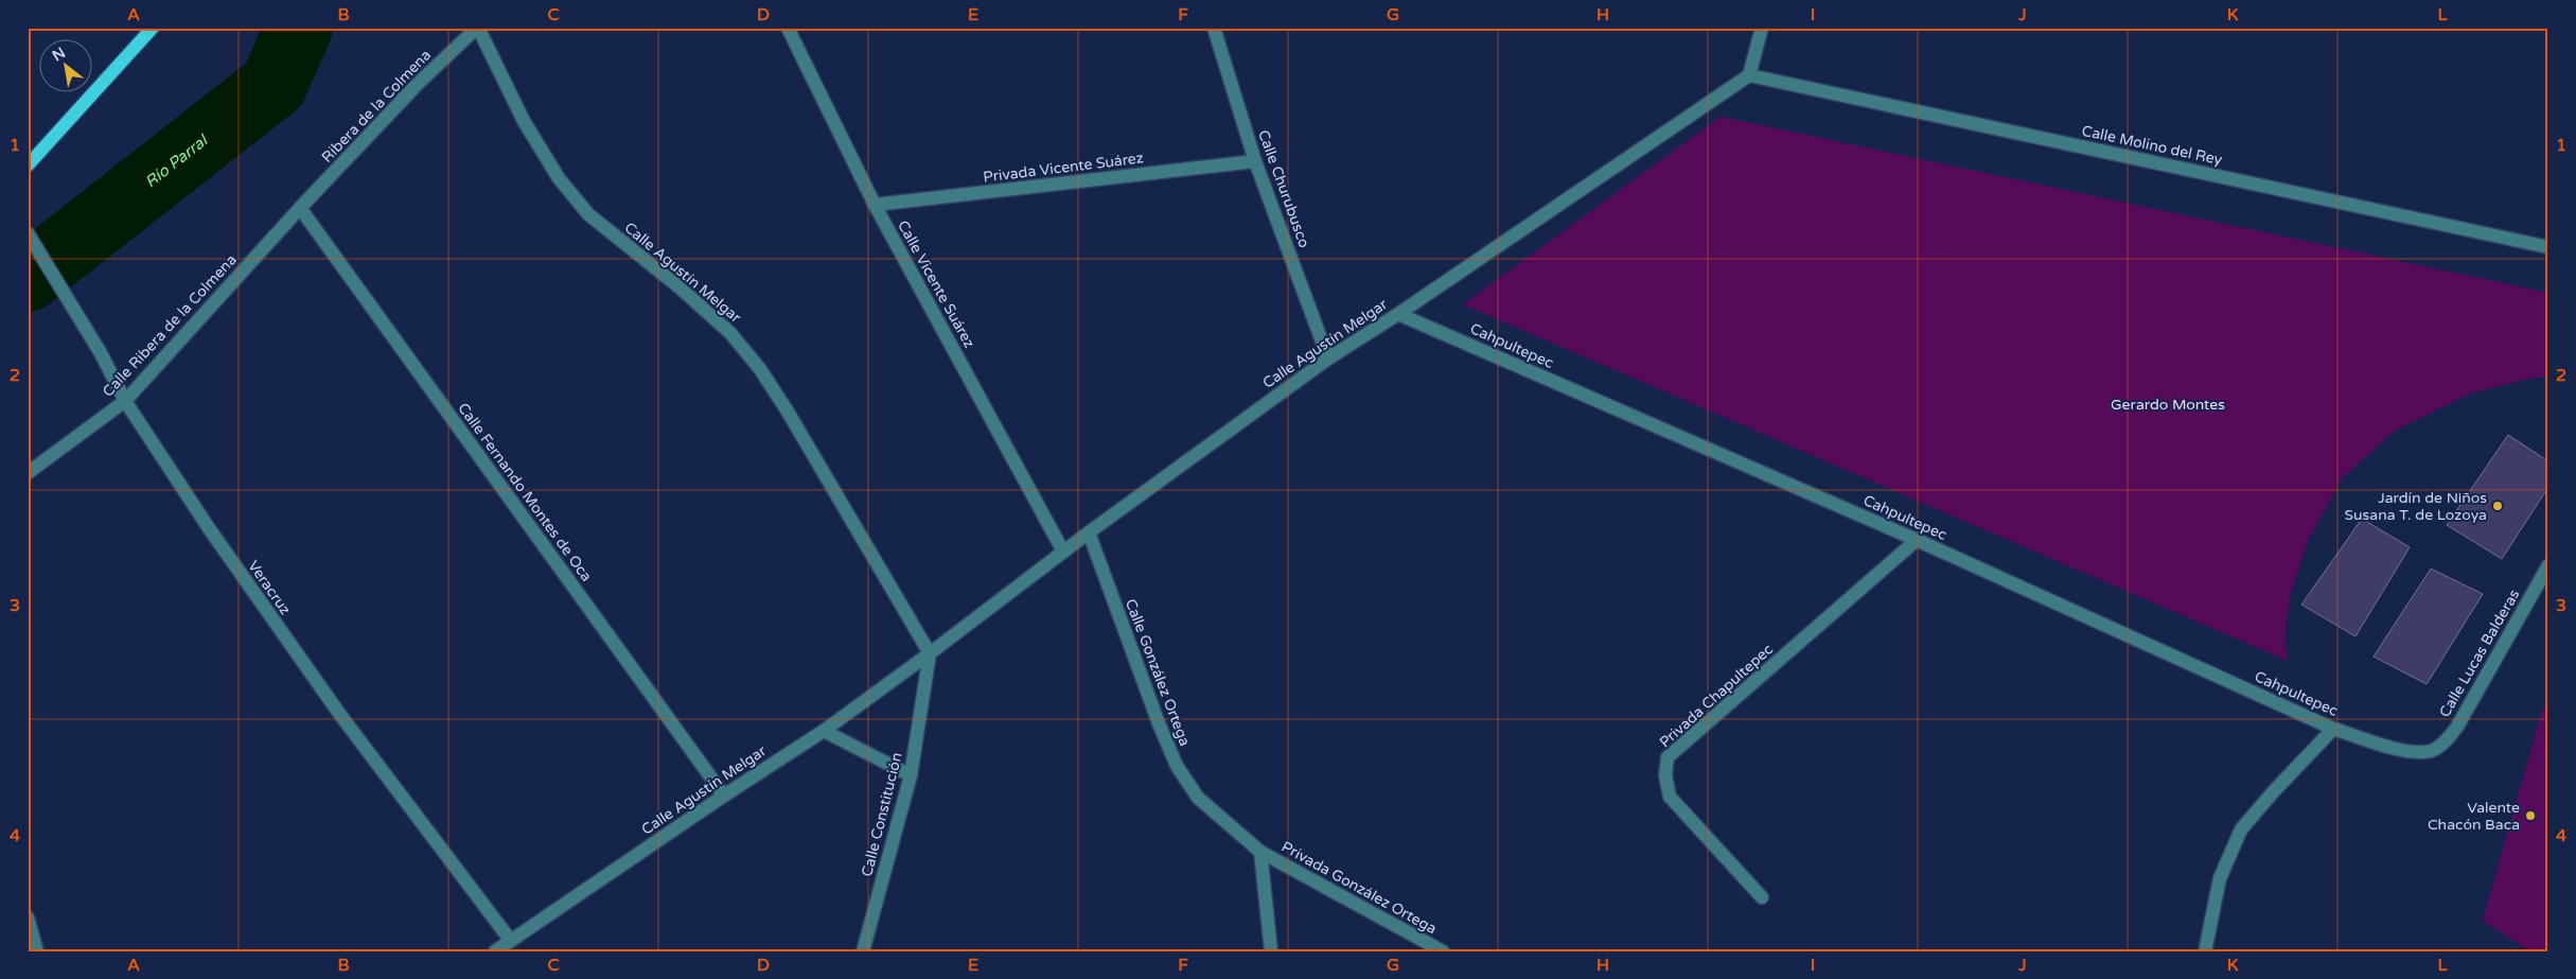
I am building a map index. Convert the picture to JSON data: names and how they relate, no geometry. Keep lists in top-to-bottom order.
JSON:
{
  "streets": {
    "street": [
      "Ribera de la Colmena",
      "Calle Molino del Rey",
      "Privada Vicente Suárez",
      "Calle Churubusco",
      "Calle Agustín Melgar",
      "Calle Vicente Suárez",
      "Calle Ribera de la Colmena",
      "Cahpultepec",
      "Calle Fernando Montes de Oca",
      "Veracruz",
      "Calle Lucas Balderas",
      "Calle González Ortega",
      "Privada Chapultepec",
      "Calle Constitución",
      "Privada González Ortega"
    ]
  },
  "crossings": [
    ["Ribera de la Colmena", "Calle Agustín Melgar"],
    ["Ribera de la Colmena", "Calle Ribera de la Colmena"],
    ["Ribera de la Colmena", "Calle Fernando Montes de Oca"],
    ["Calle Molino del Rey", "Calle Agustín Melgar"],
    ["Privada Vicente Suárez", "Calle Churubusco"],
    ["Privada Vicente Suárez", "Calle Vicente Suárez"],
    ["Calle Churubusco", "Calle Agustín Melgar"],
    ["Calle Agustín Melgar", "Calle Vicente Suárez"],
    ["Calle Agustín Melgar", "Cahpultepec"],
    ["Calle Agustín Melgar", "Calle Fernando Montes de Oca"],
    ["Calle Agustín Melgar", "Veracruz"],
    ["Calle Agustín Melgar", "Calle González Ortega"],
    ["Calle Agustín Melgar", "Calle Constitución"],
    ["Calle Ribera de la Colmena", "Calle Fernando Montes de Oca"],
    ["Calle Ribera de la Colmena", "Veracruz"],
    ["Cahpultepec", "Calle Lucas Balderas"],
    ["Cahpultepec", "Privada Chapultepec"],
    ["Calle González Ortega", "Privada González Ortega"]
  ],
  "water": ["Río Parral"],
  "parks": ["Gerardo Montes"],
  "places": ["Jardín de Niños Susana T. de Lozoya", "Valente Chacón Baca"],
  "north": "top left",
  "grid": {
    "columns": [
      "A",
      "B",
      "C",
      "D",
      "E",
      "F",
      "G",
      "H",
      "I",
      "J",
      "K",
      "L"
    ],
    "rows": [
      "1",
      "2",
      "3",
      "4"
    ]
  }
}
